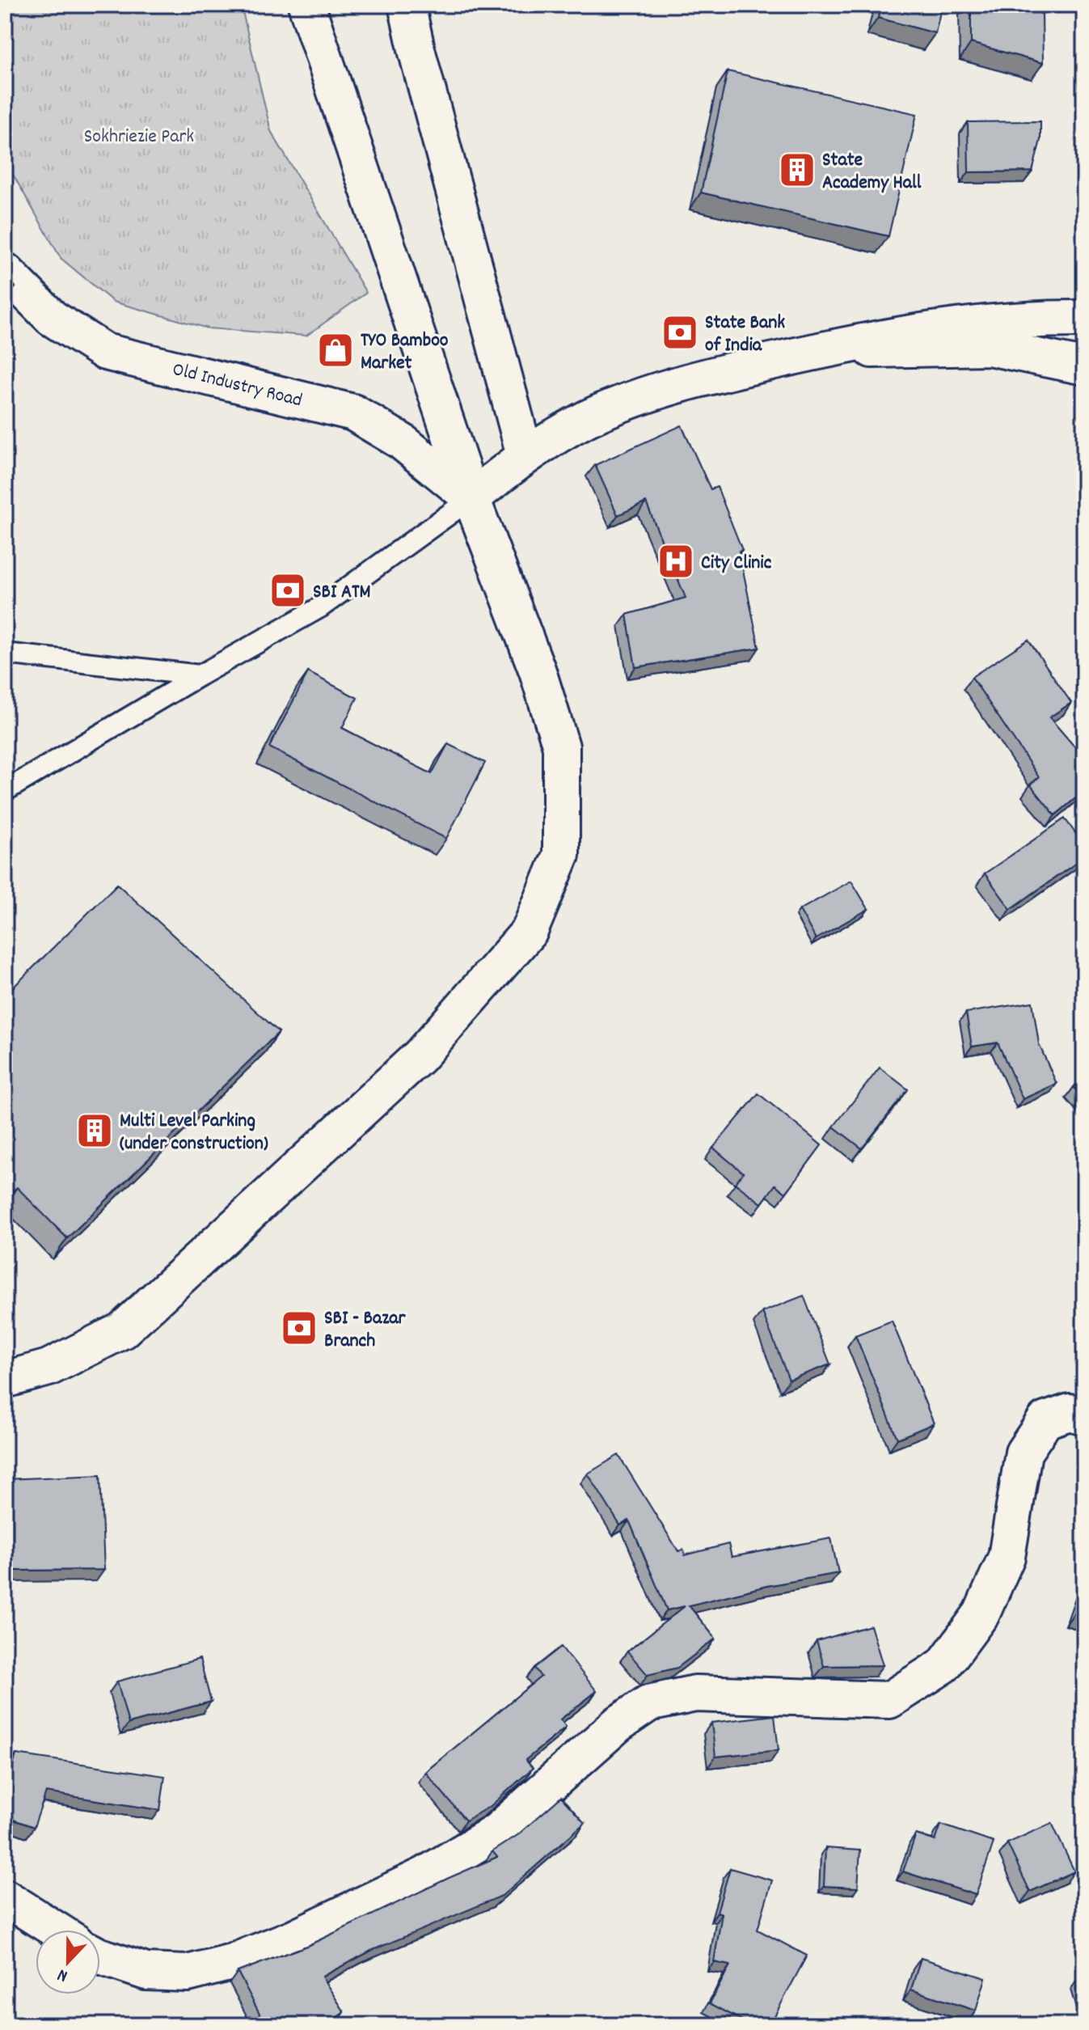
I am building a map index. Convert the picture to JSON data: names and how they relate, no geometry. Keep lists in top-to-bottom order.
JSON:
{
  "streets": {
    "main road": ["Old Industry Road"]
  },
  "parks": ["Sokhriezie Park"],
  "places": {
    "building": ["State Academy Hall", "Multi Level Parking (under construction)"],
    "bank": ["State Bank of India", "SBI ATM", "SBI - Bazar Branch"],
    "shop": ["TYO Bamboo Market"],
    "hospital": ["City Clinic"]
  },
  "north": "bottom"
}
